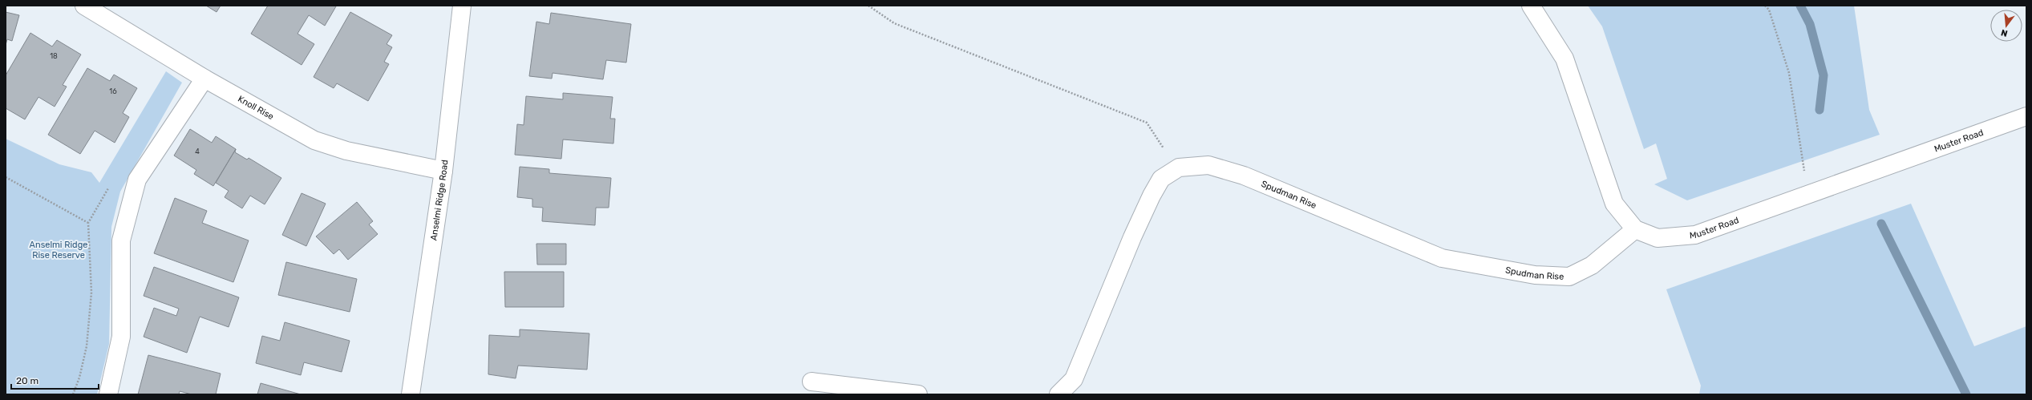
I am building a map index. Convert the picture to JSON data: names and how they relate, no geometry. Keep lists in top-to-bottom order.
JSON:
{
  "streets": {
    "street": [
      "Knoll Rise",
      "Muster Road",
      "Spudman Rise",
      "Anselmi Ridge Road"
    ]
  },
  "crossings": [
    ["Knoll Rise", "Anselmi Ridge Road"],
    ["Muster Road", "Spudman Rise"]
  ],
  "parks": ["Anselmi Ridge Rise Reserve"],
  "house_numbers": ["18", "16", "4"],
  "scale_bar": "20 m",
  "north": "bottom"
}
